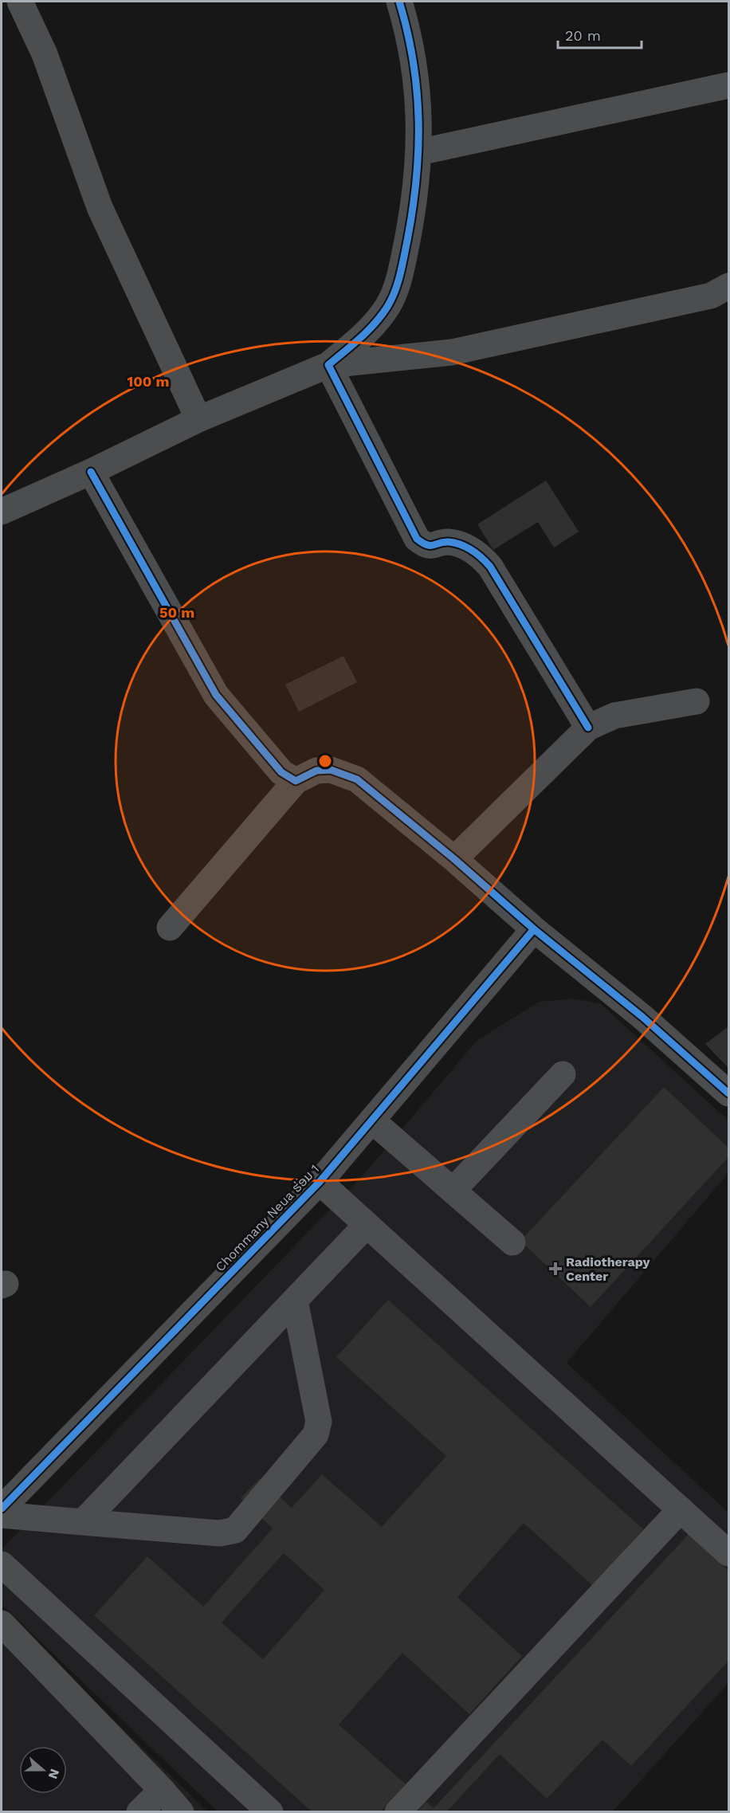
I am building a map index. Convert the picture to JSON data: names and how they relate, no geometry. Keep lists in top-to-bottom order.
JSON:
{
  "streets": {
    "street": ["Chommany Neua ຮ່ອມ 1"]
  },
  "places": {
    "health": ["Radiotherapy Center"]
  },
  "scale_bar": "20 m",
  "north": "right",
  "rings": ["100 m", "50 m"]
}
